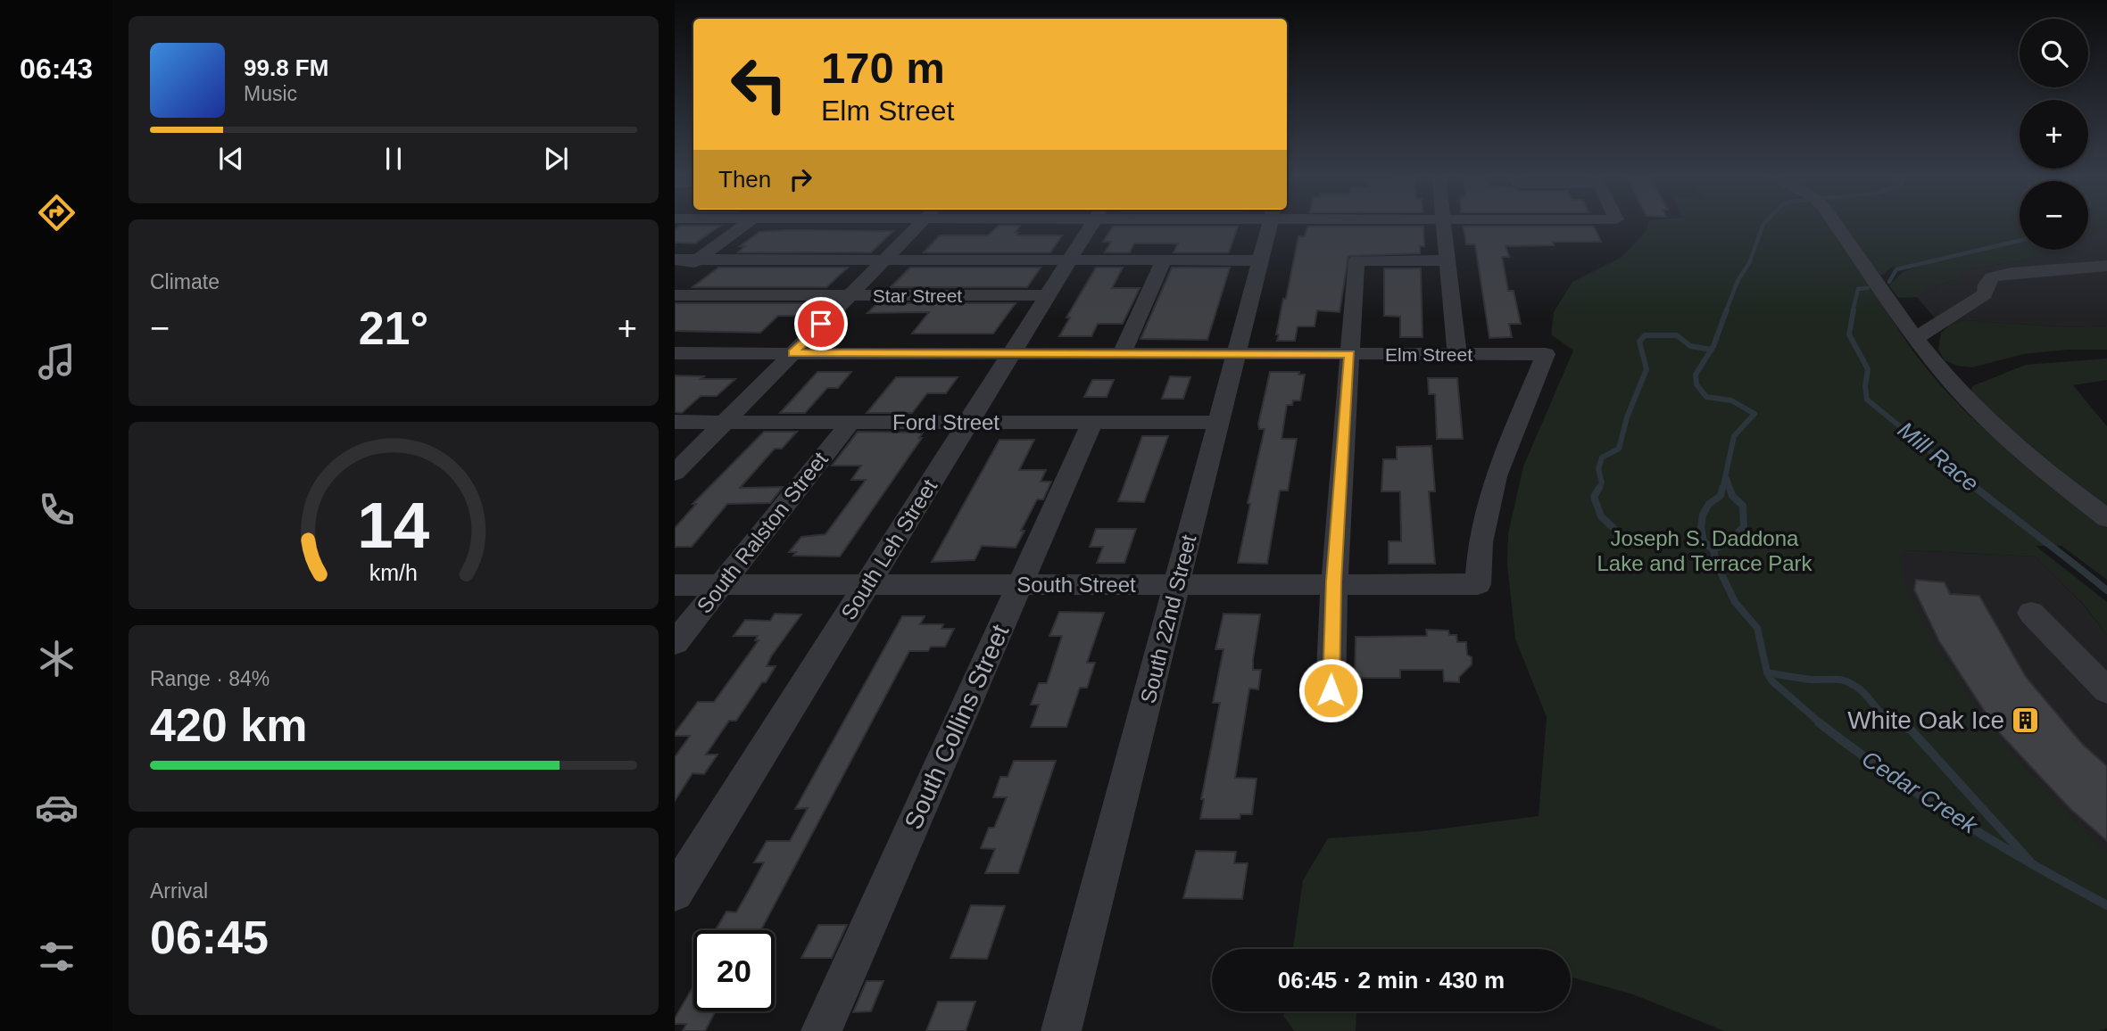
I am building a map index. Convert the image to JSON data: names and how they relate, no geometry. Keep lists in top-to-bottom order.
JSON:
{
  "streets": {
    "street": [
      "Star Street",
      "Elm Street",
      "Ford Street",
      "South Ralston Street",
      "South Leh Street",
      "South Street",
      "South 22nd Street",
      "South Collins Street"
    ]
  },
  "crossings": [
    ["Star Street", "South Leh Street"],
    ["Elm Street", "South Leh Street"],
    ["Elm Street", "South Street"],
    ["Elm Street", "South 22nd Street"],
    ["Ford Street", "South Ralston Street"],
    ["Ford Street", "South Leh Street"],
    ["Ford Street", "South 22nd Street"],
    ["Ford Street", "South Collins Street"],
    ["South Ralston Street", "South Street"],
    ["South Leh Street", "South Street"],
    ["South Street", "South 22nd Street"],
    ["South Street", "South Collins Street"]
  ],
  "water": ["Mill Race", "Cedar Creek"],
  "parks": ["Joseph S. Daddona Lake and Terrace Park"],
  "places": {
    "building": ["White Oak Ice"]
  },
  "page": {
    "tabs": "06:43",
    "map_buttons": ["+", "−"],
    "turn": ["170 m", "Elm Street"],
    "song": ["99.8 FM", "Music"],
    "then": "Then",
    "tile": [
      "Climate",
      ["Range · 84%", "420 km"],
      ["Arrival", "06:45"]
    ],
    "heat": ["−", "21°", "+"],
    "limit": "20",
    "trip": "06:45 · 2 min · 430 m",
    "gauge": ["14", "km/h"]
  }
}
